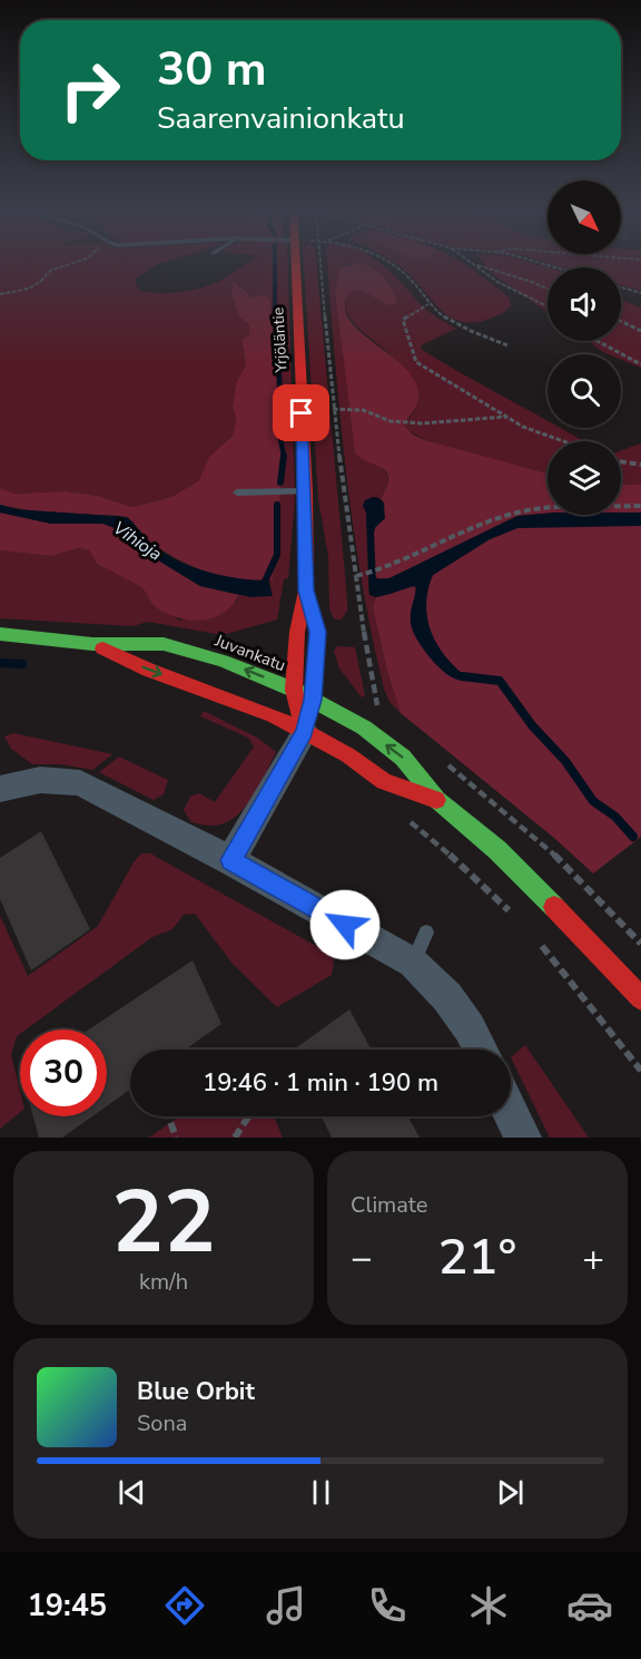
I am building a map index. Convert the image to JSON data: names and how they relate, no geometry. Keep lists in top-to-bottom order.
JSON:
{
  "streets": {
    "main road": ["Yrjöläntie", "Juvankatu"]
  },
  "crossings": [
    ["Yrjöläntie", "Juvankatu"]
  ],
  "water": ["Vihioja"],
  "north": "bottom right",
  "page": {
    "turn": ["30 m", "Saarenvainionkatu"],
    "limit": "30",
    "trip": "19:46 · 1 min · 190 m",
    "tile": [
      ["22", "km/h"],
      "Climate"
    ],
    "heat": ["−", "21°", "+"],
    "song": ["Blue Orbit", "Sona"],
    "tabs": "19:45"
  }
}
